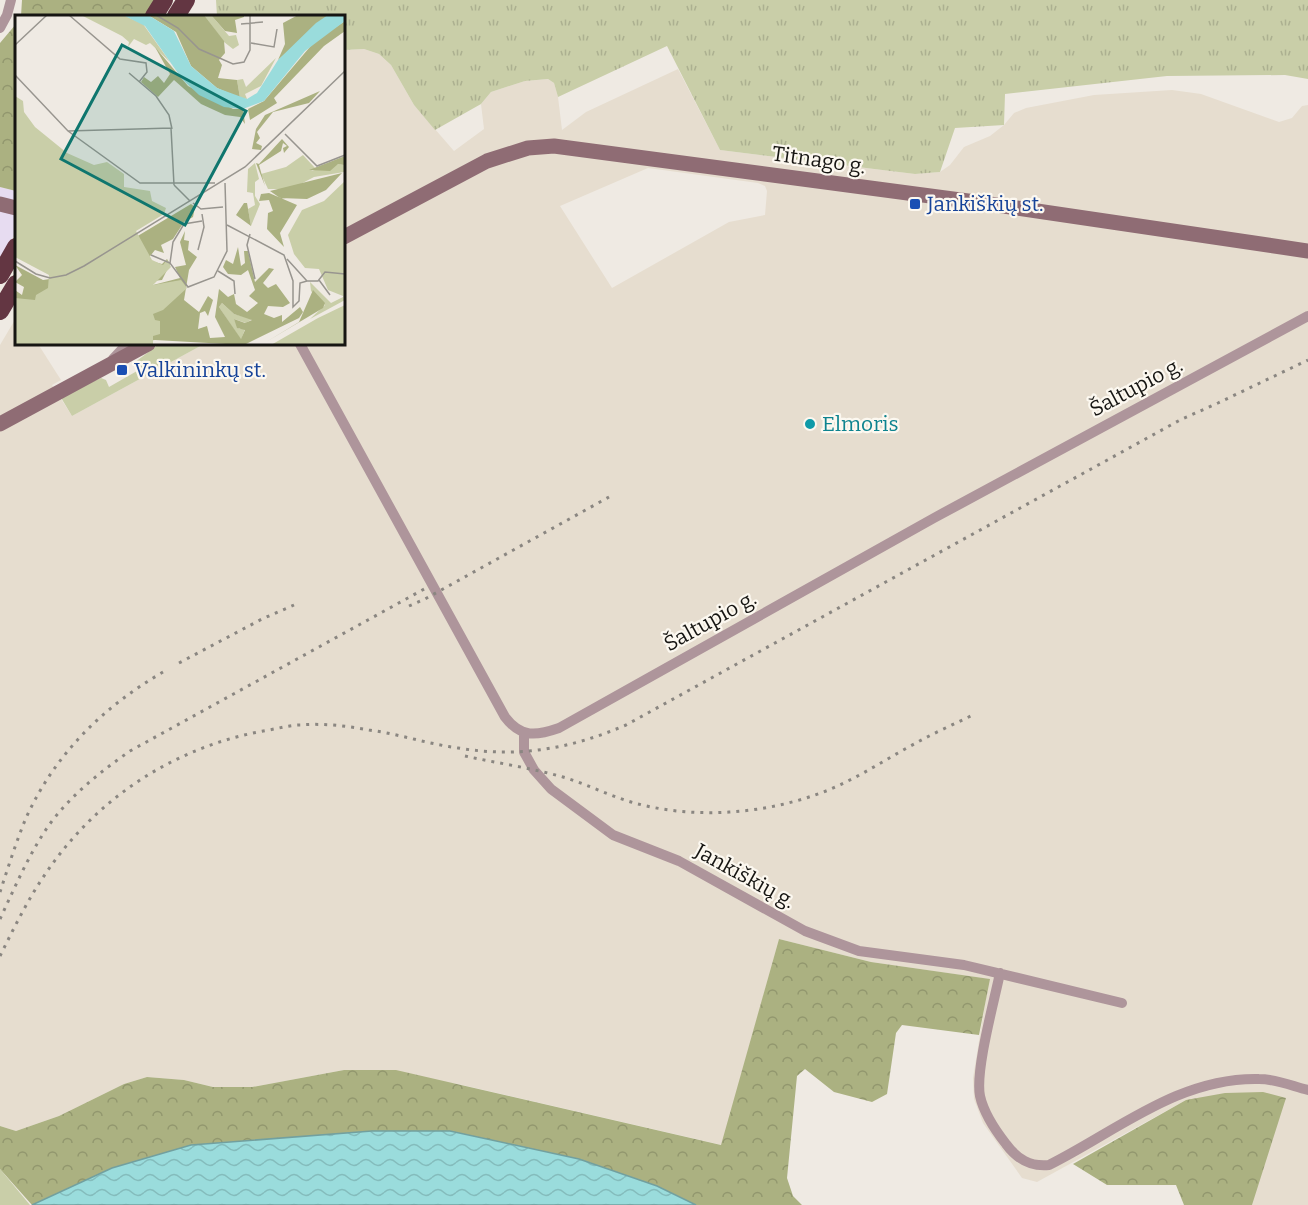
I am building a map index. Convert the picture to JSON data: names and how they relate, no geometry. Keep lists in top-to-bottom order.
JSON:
{
  "streets": {
    "street": ["Titnago g.", "Šaltupio g.", "Jankiškių g."]
  },
  "crossings": [
    ["Šaltupio g.", "Jankiškių g."]
  ],
  "places": {
    "transit": ["Jankiškių st.", "Valkininkų st."],
    "other": ["Elmoris"]
  }
}
